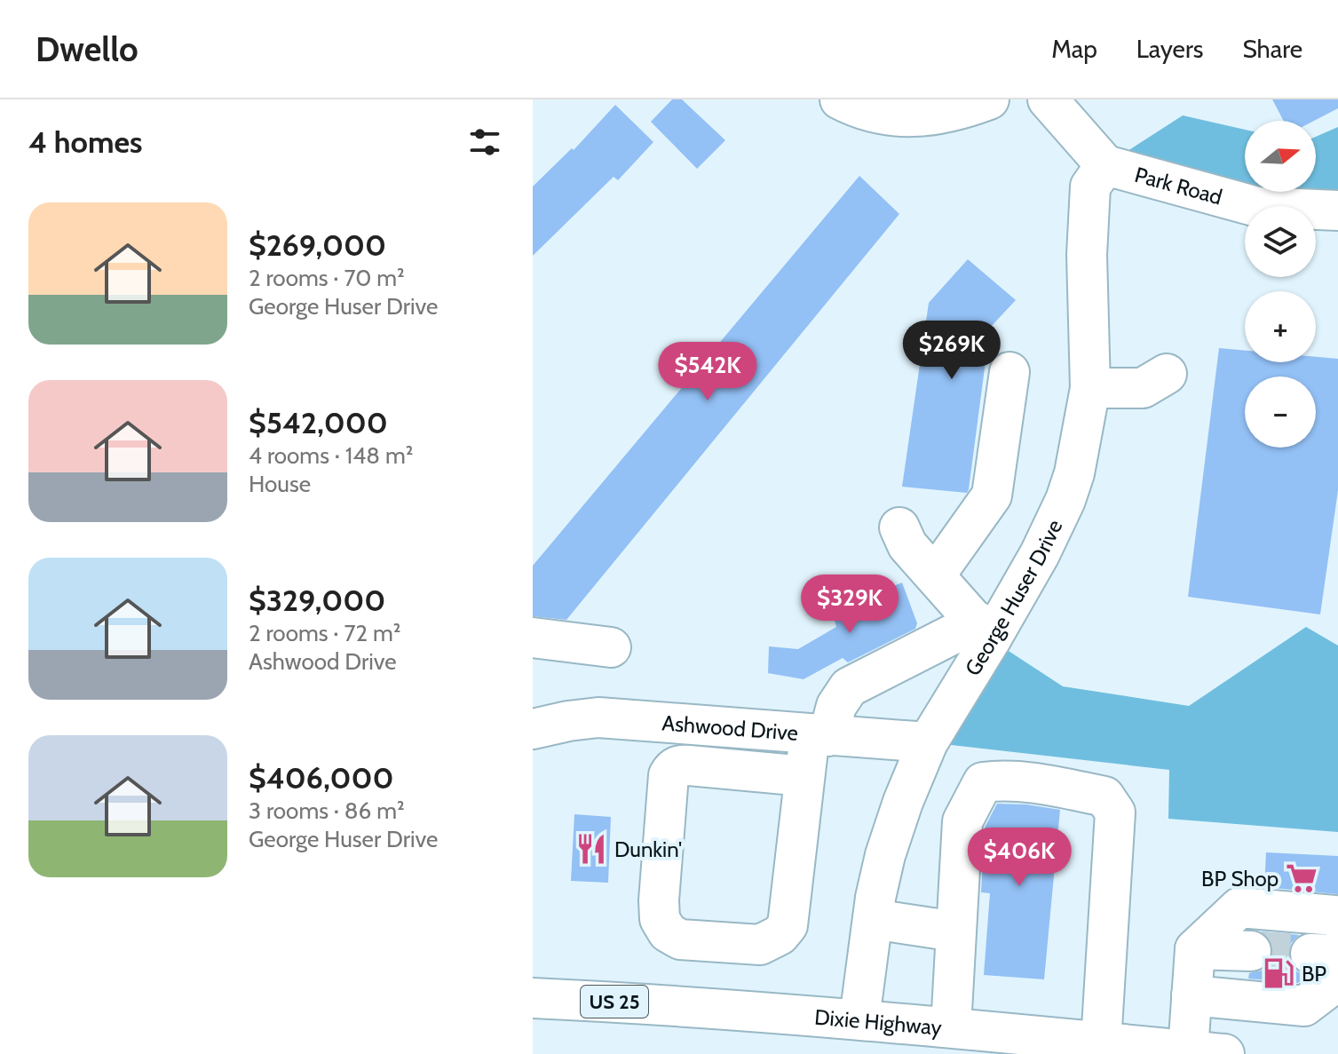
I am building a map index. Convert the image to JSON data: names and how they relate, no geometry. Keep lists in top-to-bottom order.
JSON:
{
  "streets": {
    "street": [
      "Park Road",
      "George Huser Drive",
      "Ashwood Drive",
      "US 25",
      "Dixie Highway"
    ]
  },
  "crossings": [
    ["Park Road", "George Huser Drive"],
    ["George Huser Drive", "Ashwood Drive"],
    ["George Huser Drive", "Dixie Highway"]
  ],
  "places": {
    "restaurant": ["Dunkin'"],
    "supermarket": ["BP Shop"],
    "fuel station": ["BP"]
  },
  "north": "right",
  "page": {
    "header": "Dwello",
    "nav": ["Map", "Layers", "Share"],
    "heading": "4 homes",
    "map_buttons": ["+", "−"],
    "list": [
      {
        "name": "$269,000",
        "note": "2 rooms · 70 m² · George Huser Drive"
      },
      {
        "name": "$542,000",
        "note": "4 rooms · 148 m² · House"
      },
      {
        "name": "$329,000",
        "note": "2 rooms · 72 m² · Ashwood Drive"
      },
      {
        "name": "$406,000",
        "note": "3 rooms · 86 m² · George Huser Drive"
      }
    ],
    "price": [
      "$269K",
      "$542K",
      "$329K",
      "$406K"
    ]
  }
}
